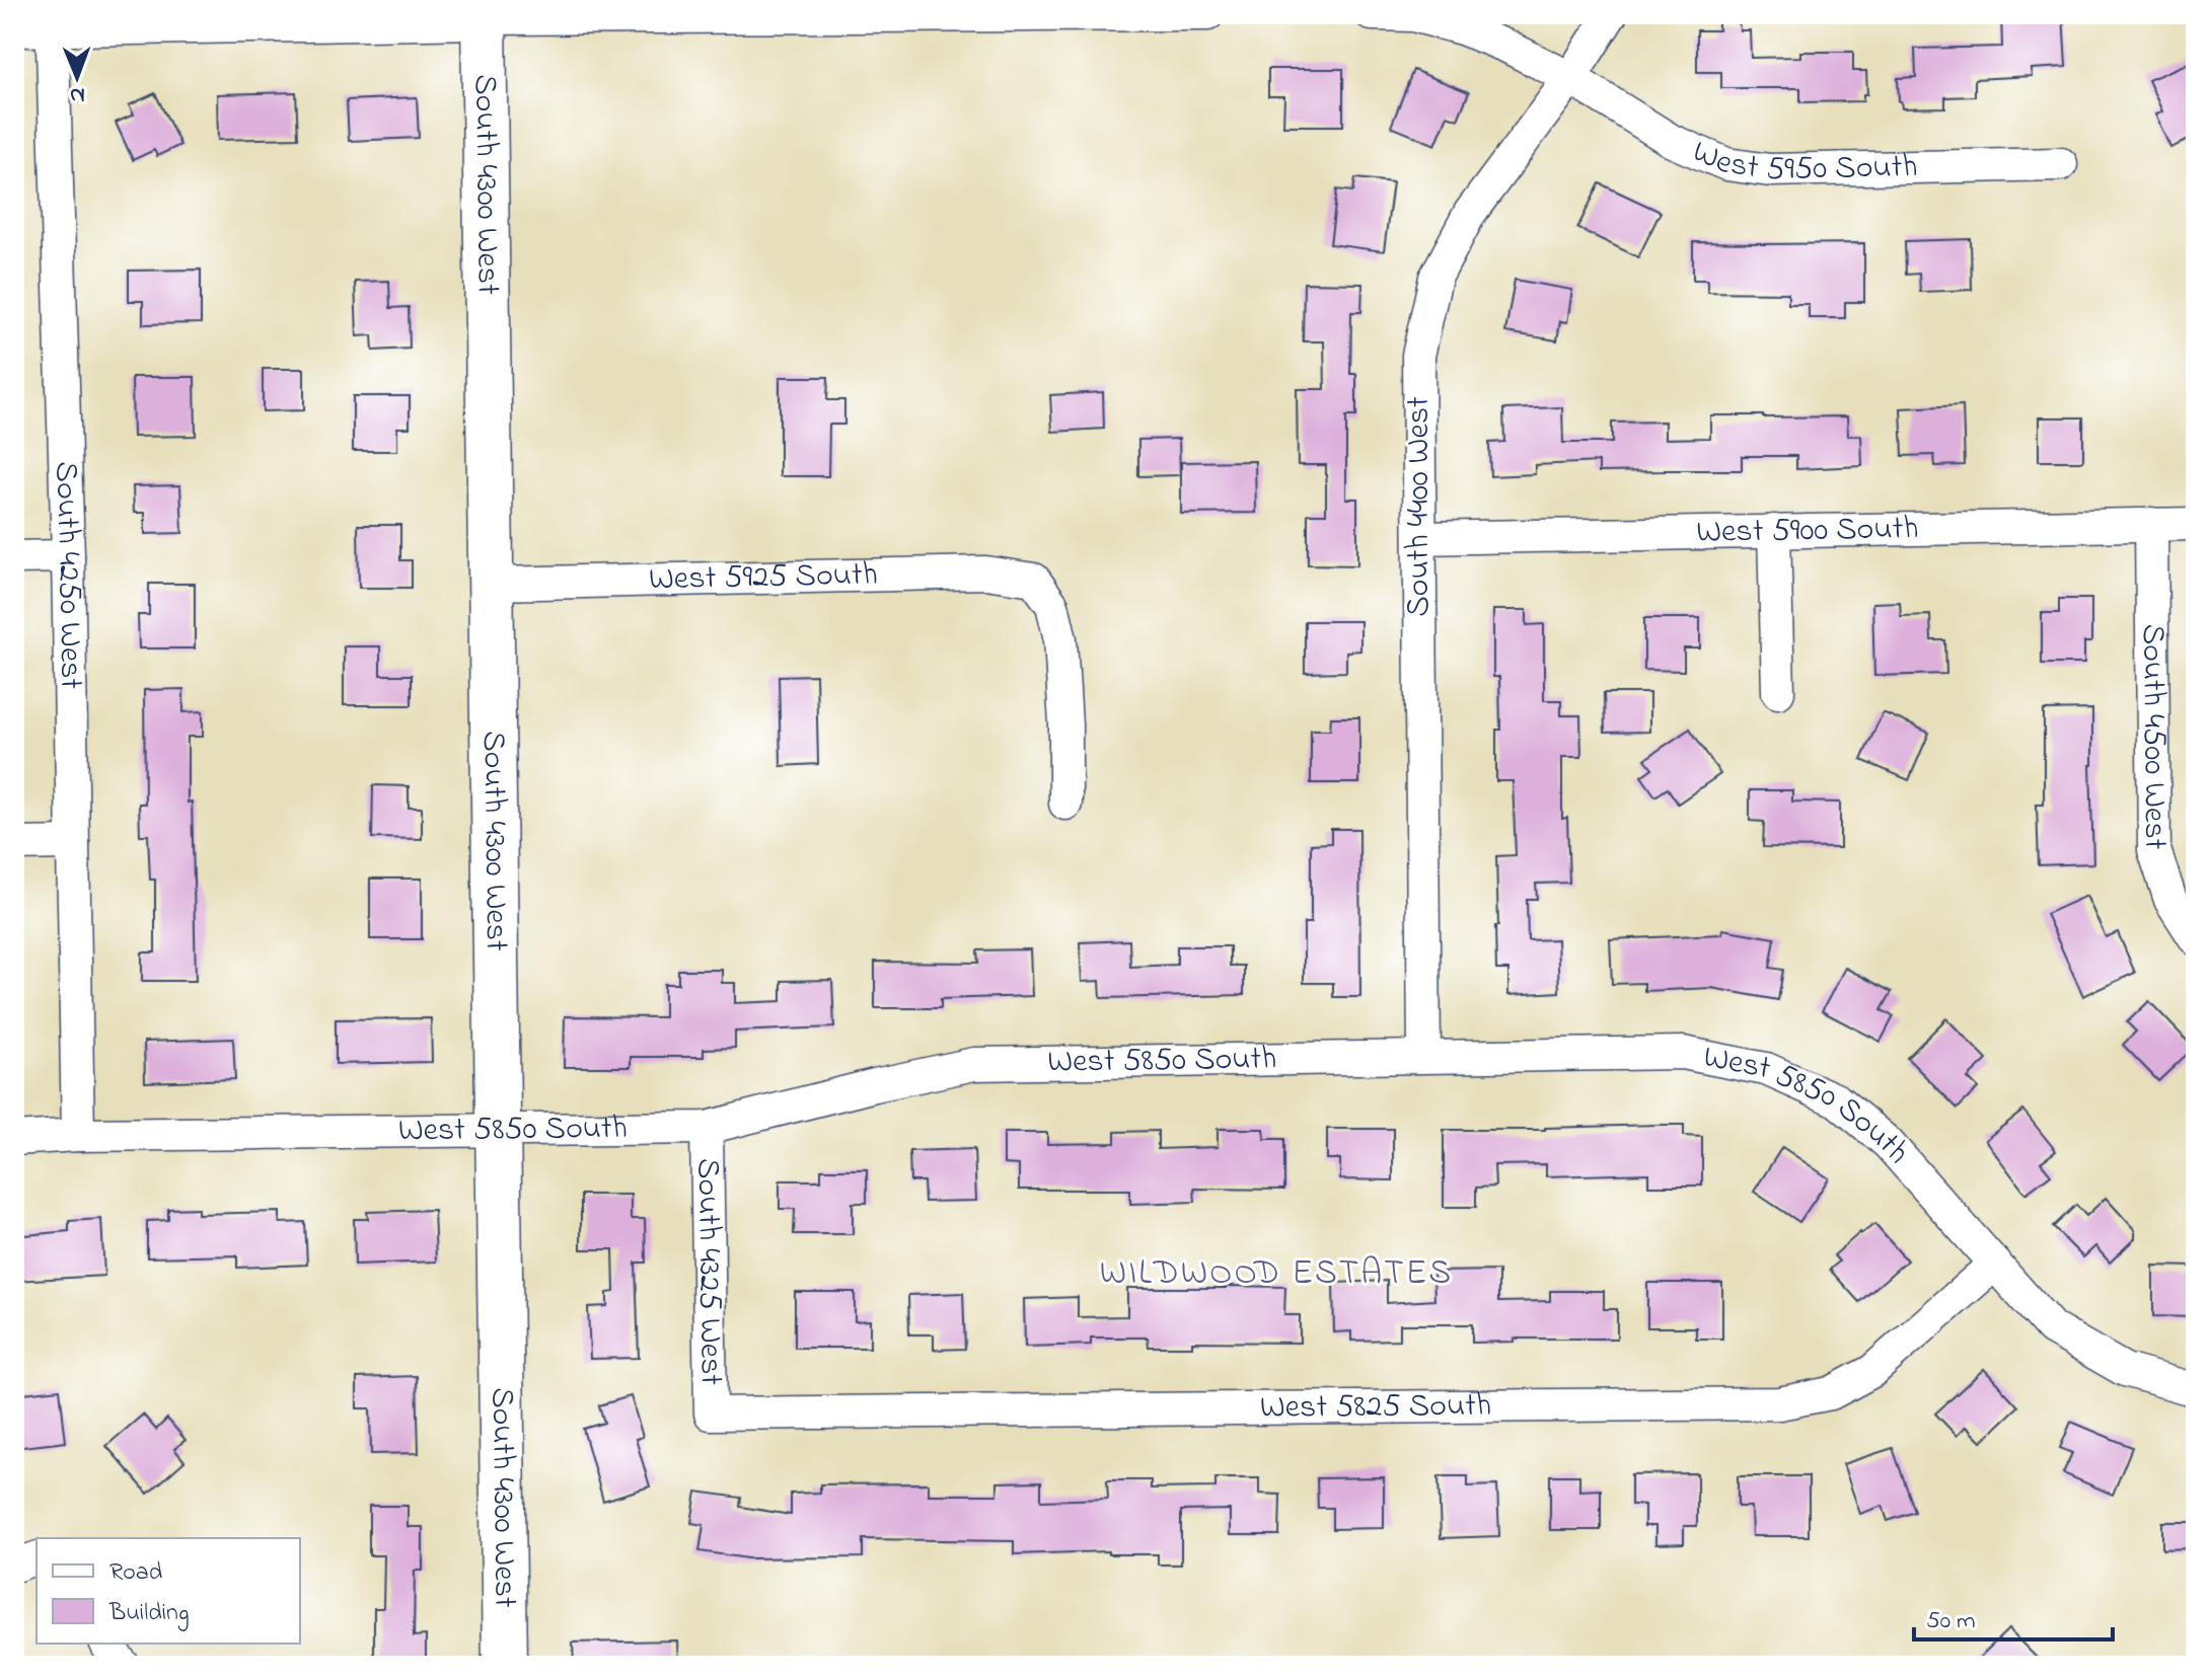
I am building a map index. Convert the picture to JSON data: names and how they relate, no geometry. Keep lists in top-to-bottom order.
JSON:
{
  "streets": {
    "main road": ["South 4300 West"],
    "street": [
      "West 5950 South",
      "South 4400 West",
      "West 5900 South",
      "South 4250 West",
      "West 5925 South",
      "South 4500 West",
      "West 5850 South",
      "South 4325 West",
      "West 5825 South"
    ]
  },
  "crossings": [
    ["West 5950 South", "South 4400 West"],
    ["South 4300 West", "West 5925 South"],
    ["South 4300 West", "West 5850 South"],
    ["South 4400 West", "West 5900 South"],
    ["South 4400 West", "West 5850 South"],
    ["West 5900 South", "South 4500 West"],
    ["South 4250 West", "West 5850 South"],
    ["West 5850 South", "South 4325 West"],
    ["West 5850 South", "West 5825 South"],
    ["South 4325 West", "West 5825 South"]
  ],
  "districts": ["WILDWOOD ESTATES"],
  "legend": ["Road", "Building"],
  "scale_bar": "50 m",
  "north": "bottom"
}
